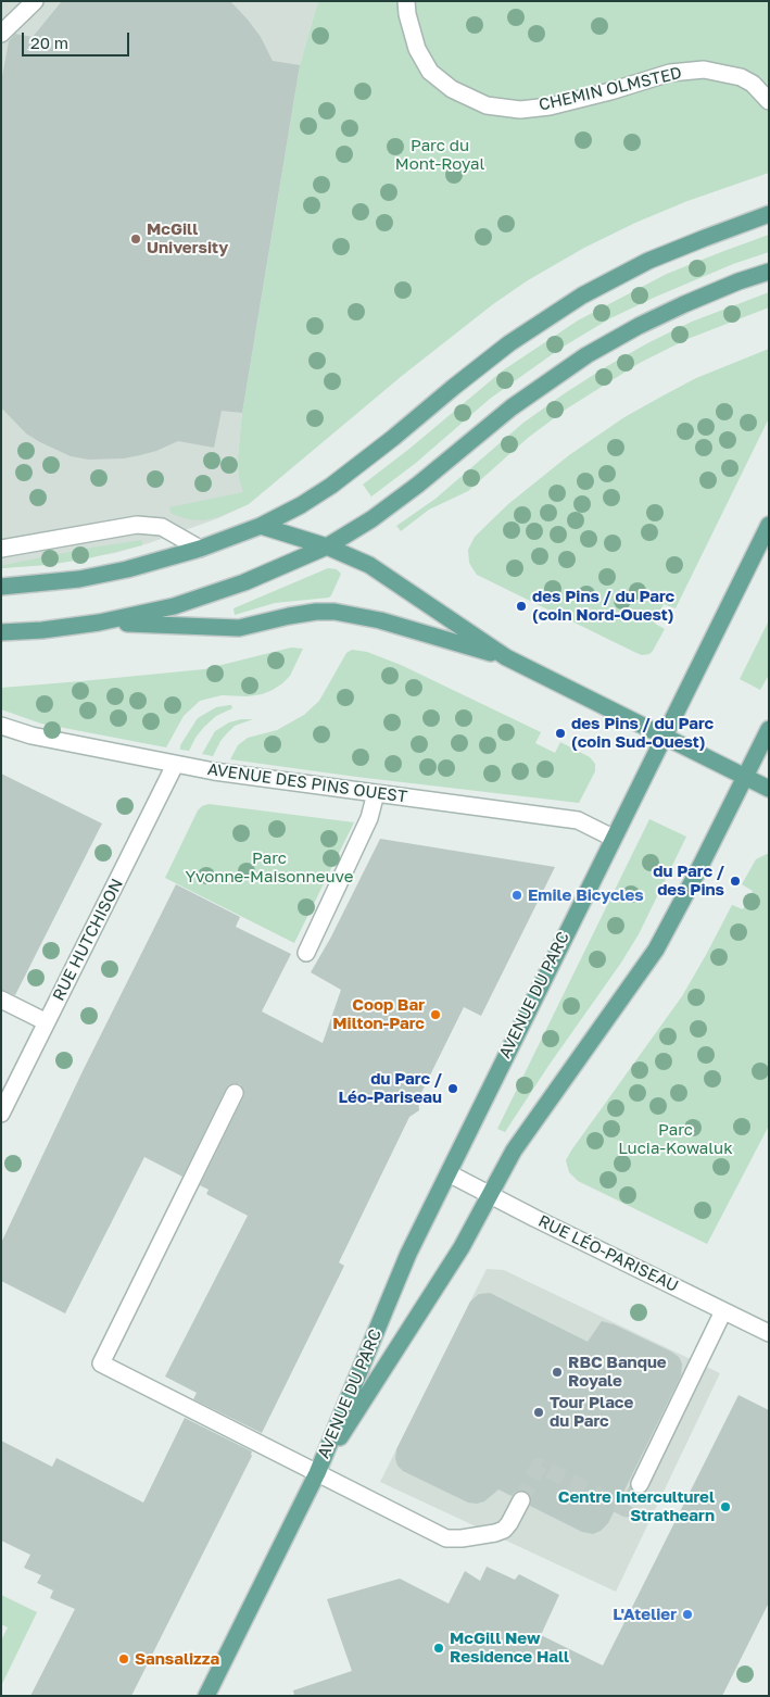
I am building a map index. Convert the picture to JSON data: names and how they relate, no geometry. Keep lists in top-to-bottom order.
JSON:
{
  "streets": {
    "main road": ["AVENUE DU PARC"],
    "street": [
      "CHEMIN OLMSTED",
      "AVENUE DES PINS OUEST",
      "RUE HUTCHISON",
      "RUE LÉO-PARISEAU"
    ]
  },
  "crossings": [
    ["AVENUE DES PINS OUEST", "RUE HUTCHISON"],
    ["AVENUE DES PINS OUEST", "AVENUE DU PARC"],
    ["AVENUE DU PARC", "RUE LÉO-PARISEAU"]
  ],
  "parks": ["Parc du Mont-Royal", "Parc Yvonne-Maisonneuve", "Parc Lucia-Kowaluk"],
  "places": [
    "McGill University",
    "des Pins / du Parc (coin Nord-Ouest)",
    "des Pins / du Parc (coin Sud-Ouest)",
    "du Parc / des Pins",
    "Emile Bicycles",
    "Coop Bar Milton-Parc",
    "du Parc / Léo-Pariseau",
    "RBC Banque Royale",
    "Tour Place du Parc",
    "Centre Interculturel Strathearn",
    "L'Atelier",
    "McGill New Residence Hall",
    "Sansalizza"
  ],
  "scale_bar": "20 m"
}
